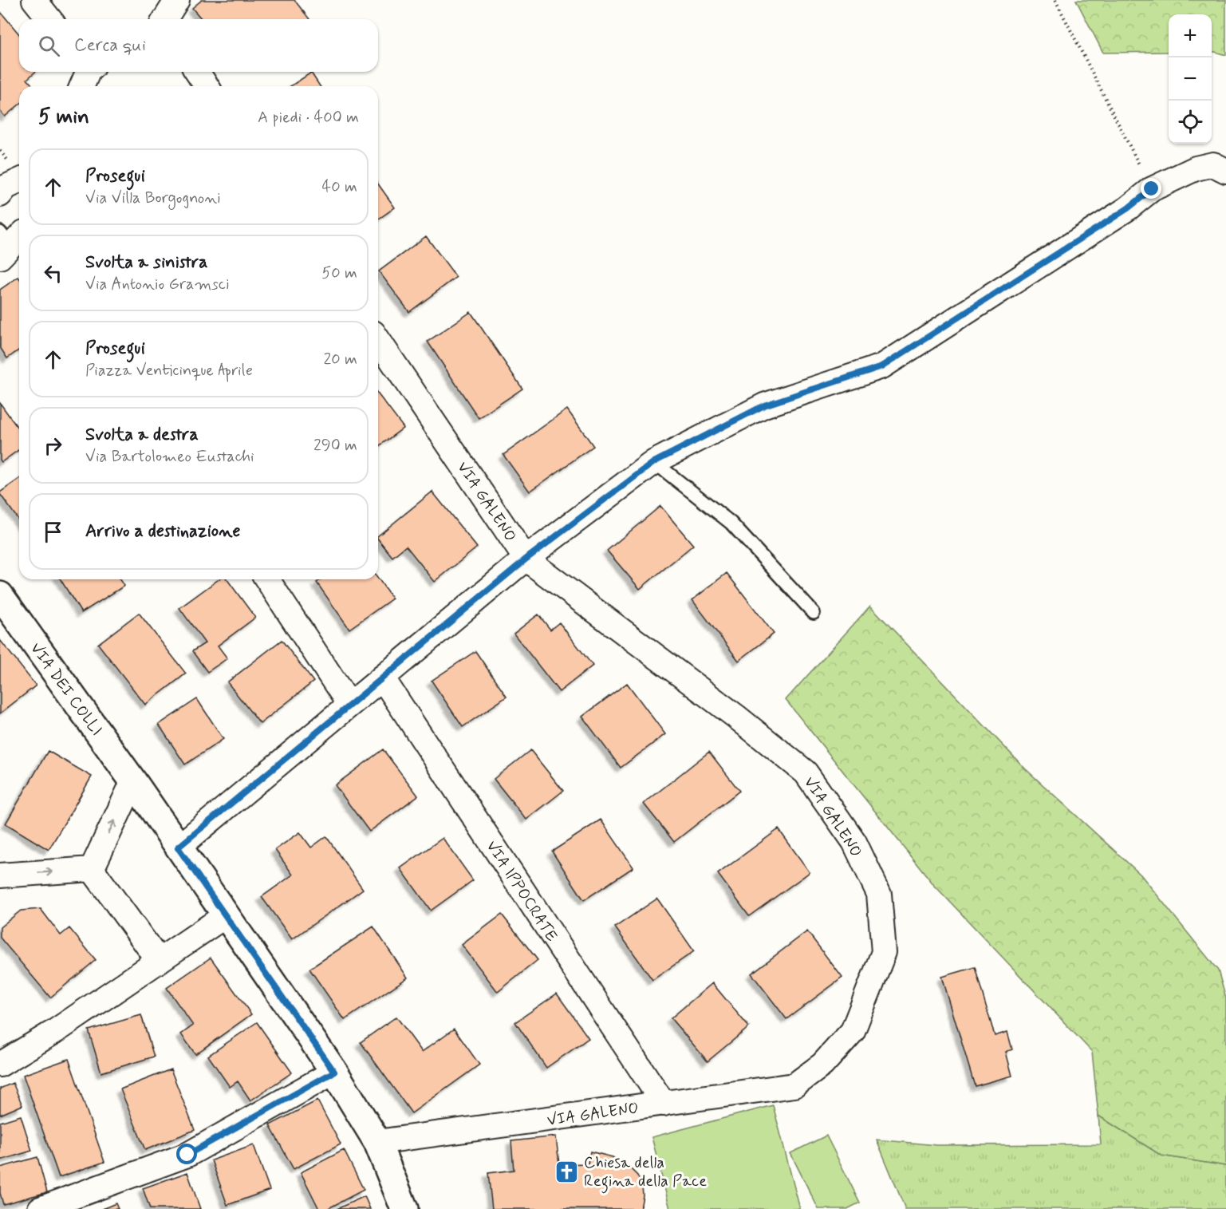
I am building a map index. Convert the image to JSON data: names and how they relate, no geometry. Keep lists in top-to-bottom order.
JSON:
{
  "streets": {
    "street": ["VIA GALENO", "VIA DEI COLLI", "VIA IPPOCRATE"]
  },
  "crossings": [
    ["VIA GALENO", "VIA DEI COLLI"],
    ["VIA GALENO", "VIA IPPOCRATE"]
  ],
  "places": {
    "church": ["Chiesa della Regina della Pace"]
  },
  "page": {
    "map_buttons": ["+", "−"],
    "search": "Cerca qui",
    "heading": ["5 min", "A piedi · 400 m"],
    "list": [
      ["Prosegui", "Via Villa Borgognoni", "40 m"],
      ["Svolta a sinistra", "Via Antonio Gramsci", "50 m"],
      ["Prosegui", "Piazza Venticinque Aprile", "20 m"],
      ["Svolta a destra", "Via Bartolomeo Eustachi", "290 m"],
      "Arrivo a destinazione"
    ]
  }
}
